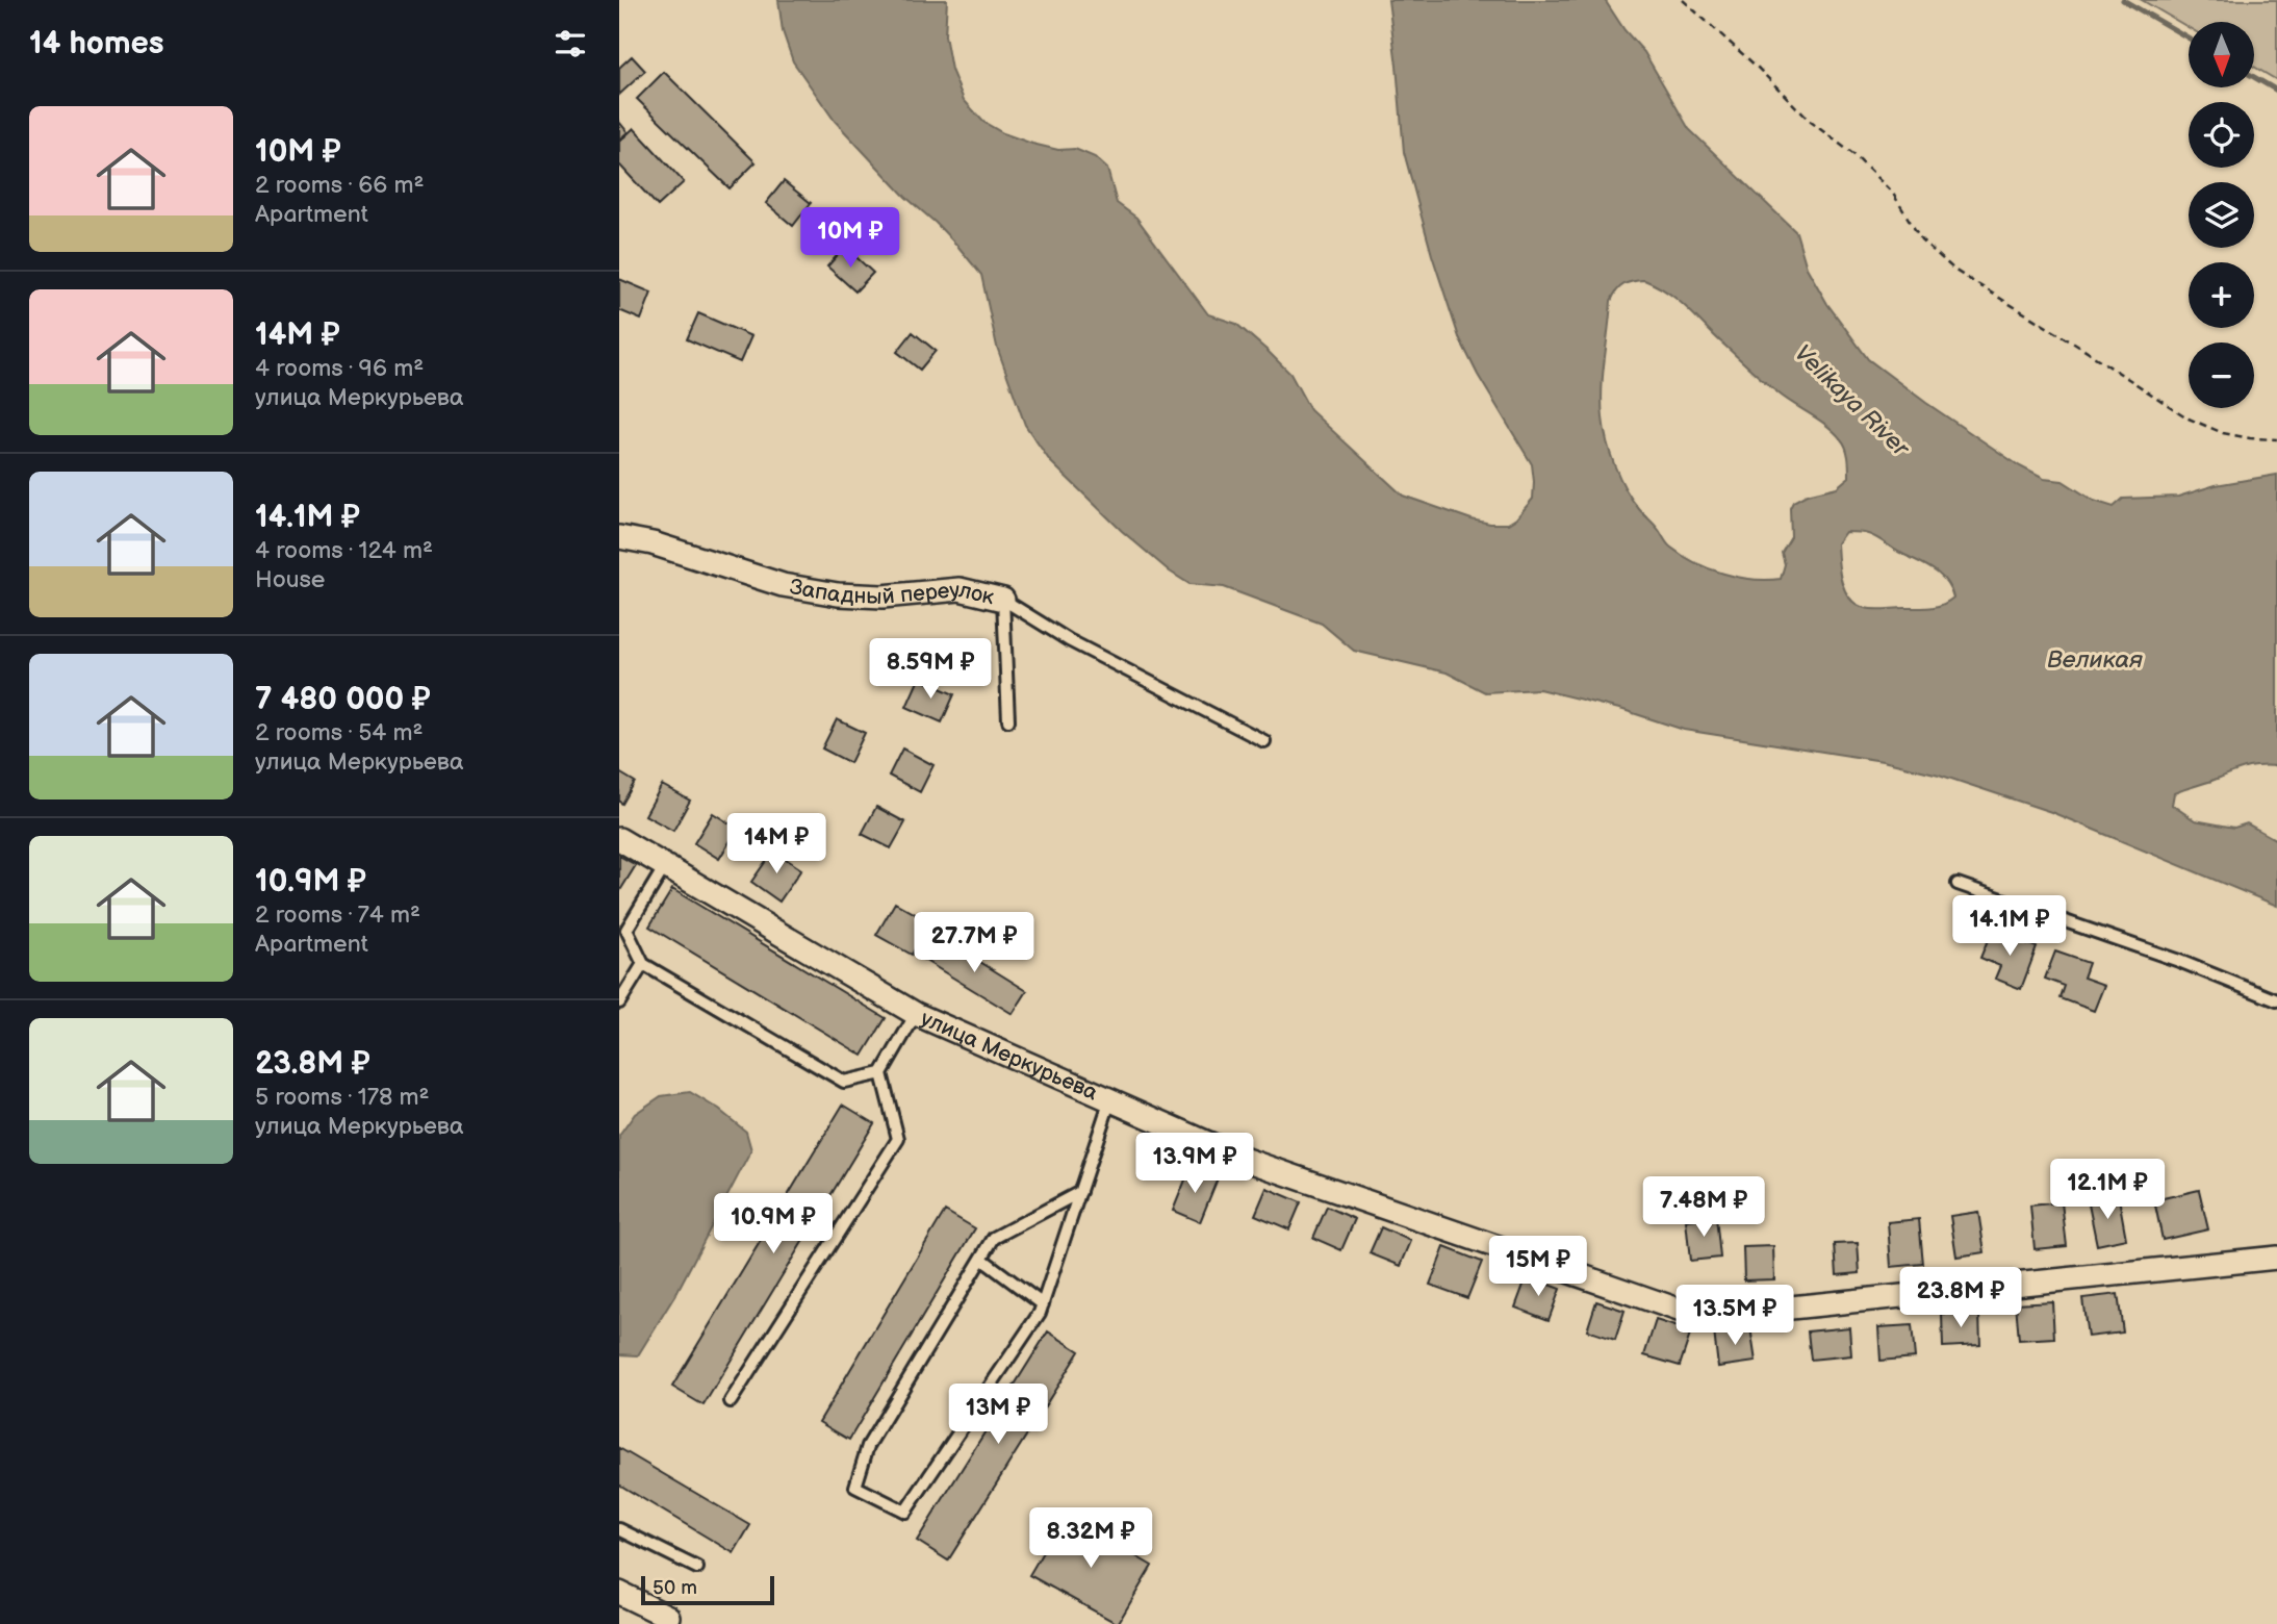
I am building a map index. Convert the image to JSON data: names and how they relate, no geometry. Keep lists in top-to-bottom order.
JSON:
{
  "streets": {
    "street": ["Западный переулок", "улица Меркурьева"]
  },
  "water": ["Velikaya River", "Великая"],
  "scale_bar": "50 m",
  "north": "bottom",
  "page": {
    "heading": "14 homes",
    "map_buttons": ["+", "−"],
    "list": [
      {
        "name": "10M ₽",
        "note": "2 rooms · 66 m² · Apartment"
      },
      {
        "name": "14M ₽",
        "note": "4 rooms · 96 m² · улица Меркурьева"
      },
      {
        "name": "14.1M ₽",
        "note": "4 rooms · 124 m² · House"
      },
      {
        "name": "7 480 000 ₽",
        "note": "2 rooms · 54 m² · улица Меркурьева"
      },
      {
        "name": "10.9M ₽",
        "note": "2 rooms · 74 m² · Apartment"
      },
      {
        "name": "23.8M ₽",
        "note": "5 rooms · 178 m² · улица Меркурьева"
      }
    ],
    "price": [
      "10M ₽",
      "8.59M ₽",
      "14M ₽",
      "14.1M ₽",
      "27.7M ₽",
      "13.9M ₽",
      "12.1M ₽",
      "7.48M ₽",
      "10.9M ₽",
      "15M ₽",
      "23.8M ₽",
      "13.5M ₽",
      "13M ₽",
      "8.32M ₽"
    ],
    "scale": "50 m"
  }
}
